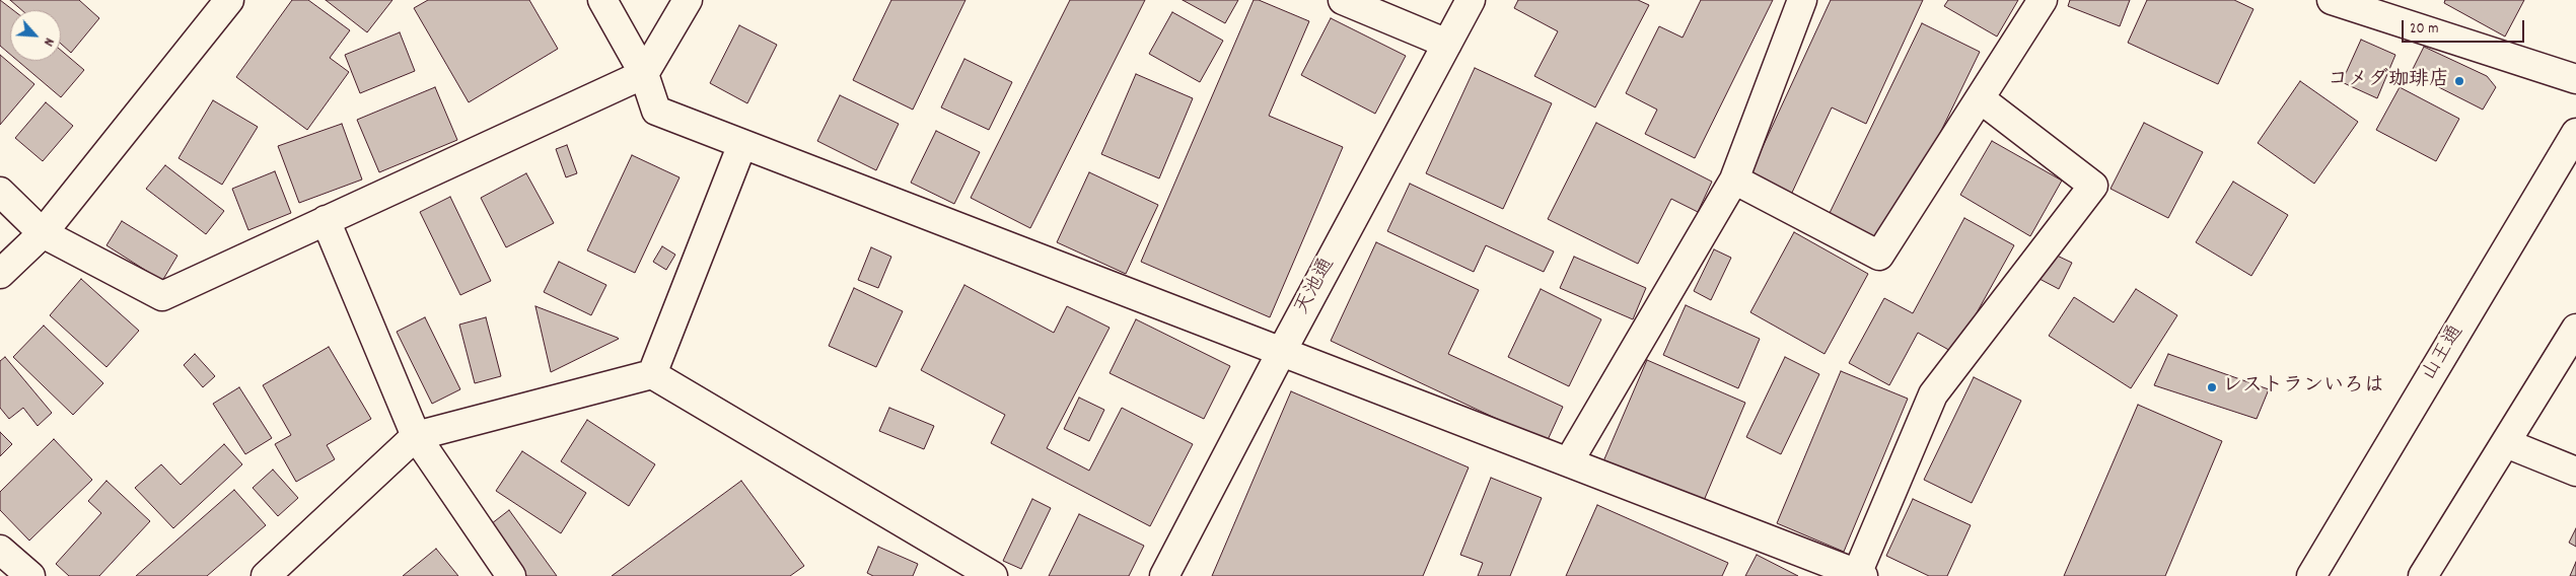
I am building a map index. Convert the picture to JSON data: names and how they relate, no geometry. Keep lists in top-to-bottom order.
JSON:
{
  "streets": {
    "street": ["天池通", "山王通"]
  },
  "places": ["コメダ珈琲店", "レストランいろは"],
  "scale_bar": "20 m",
  "north": "bottom right"
}
